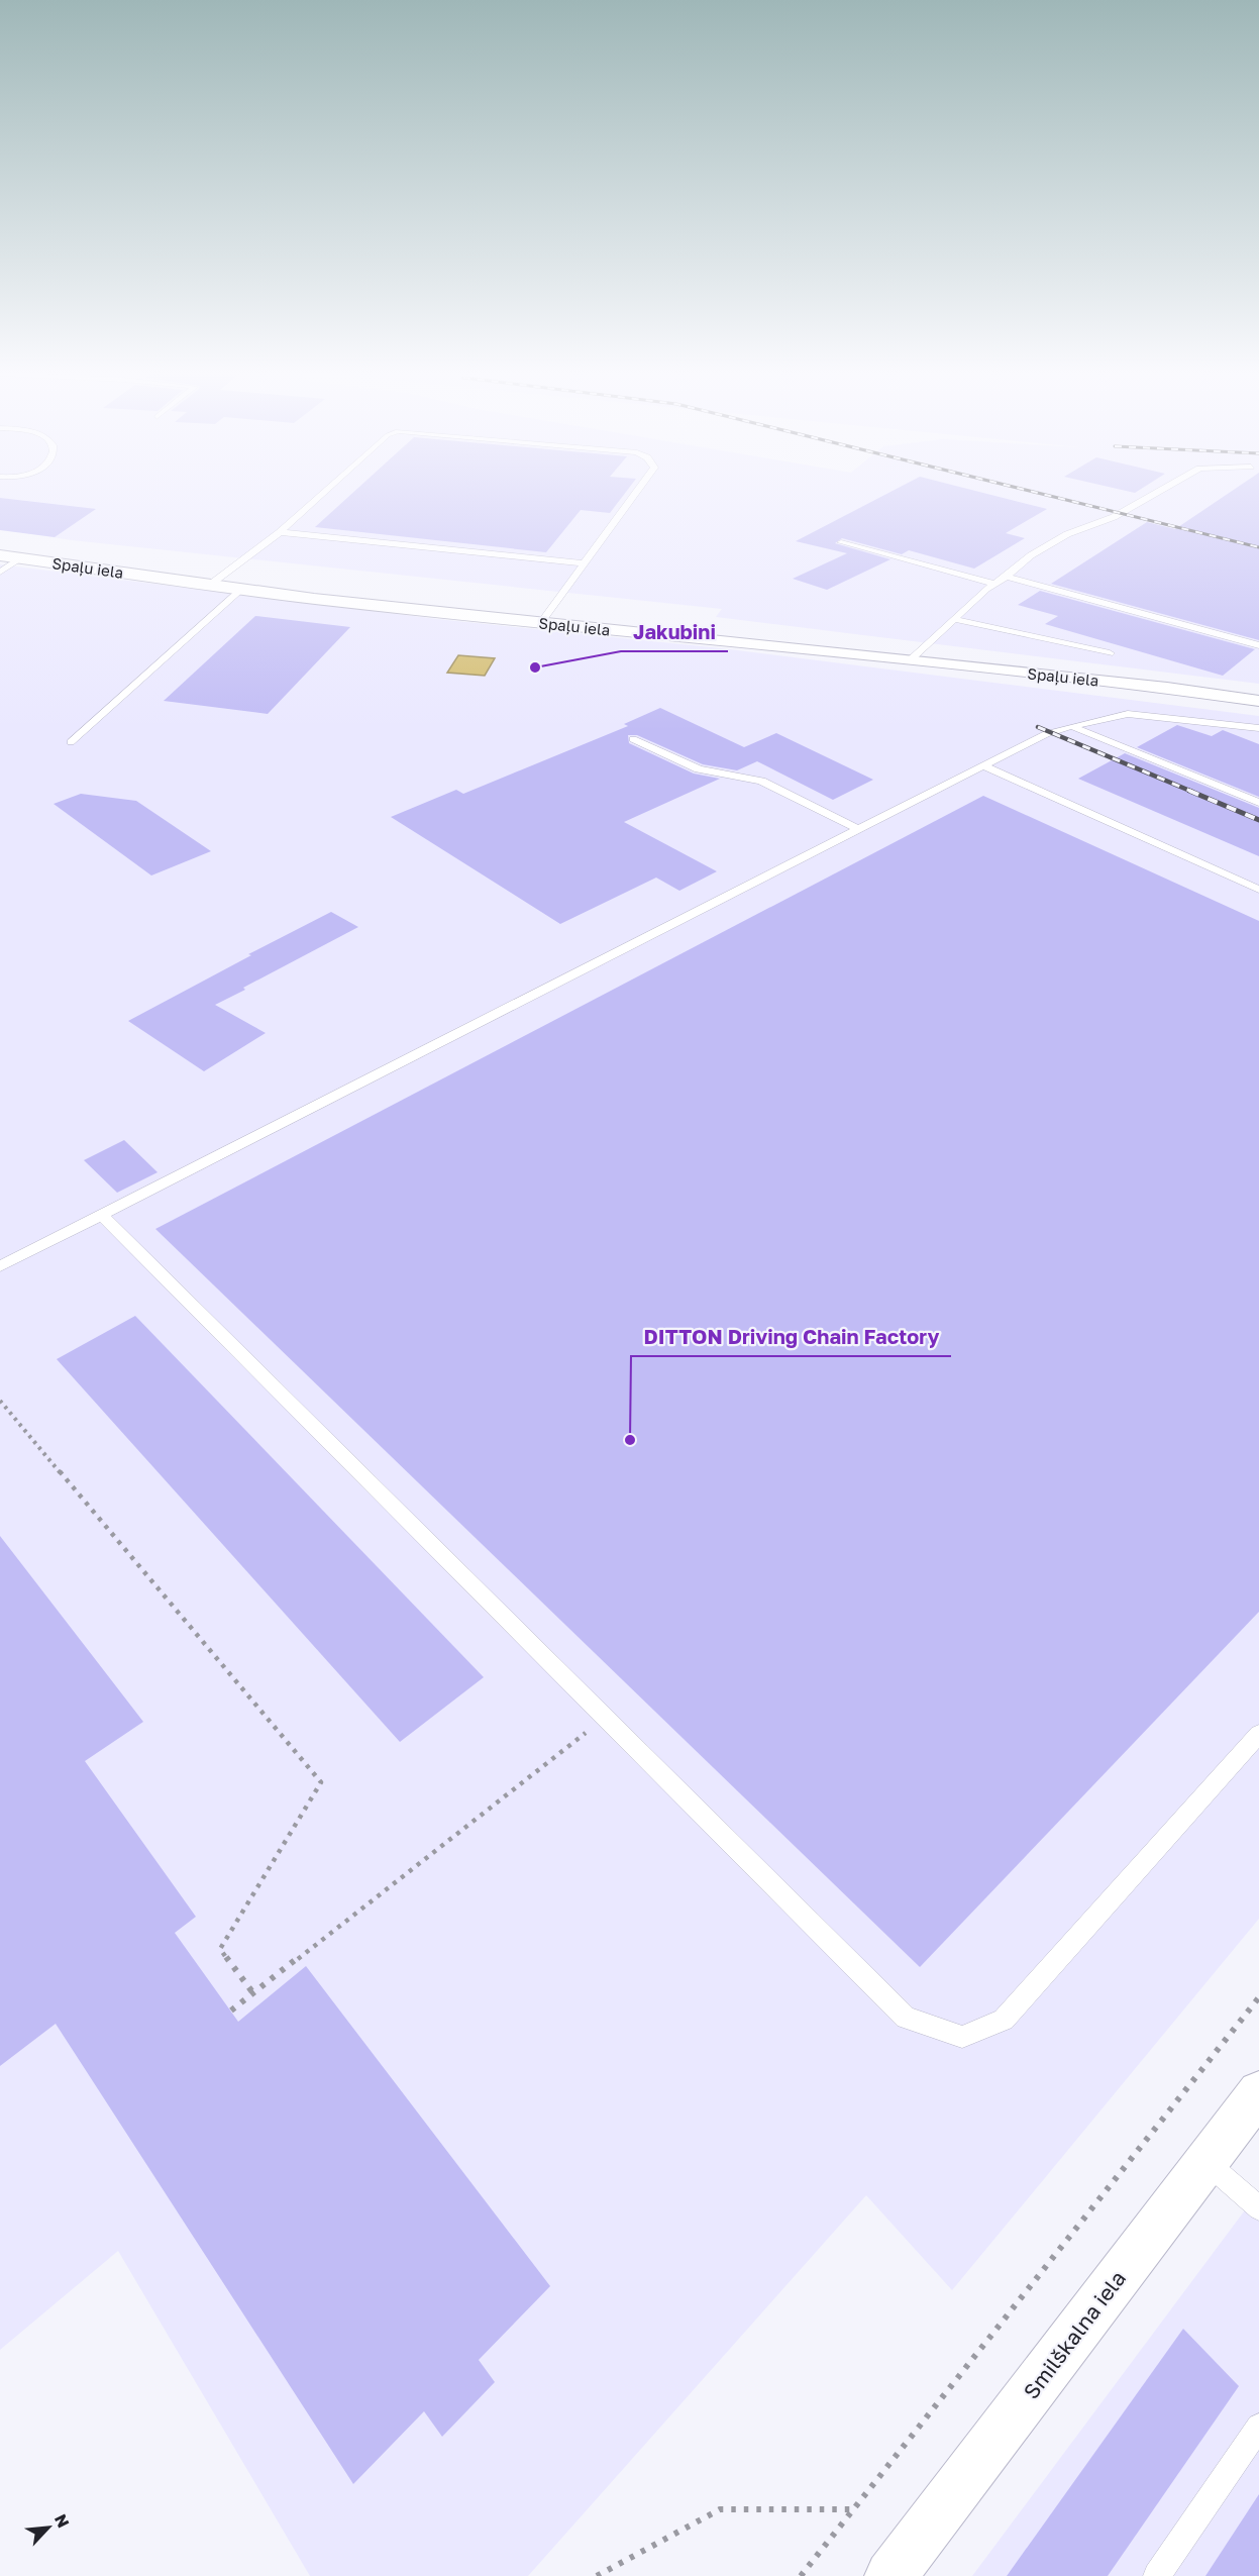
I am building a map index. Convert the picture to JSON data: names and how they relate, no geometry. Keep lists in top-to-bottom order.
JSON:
{
  "streets": {
    "street": ["Spaļu iela", "Smilškalna iela"]
  },
  "places": ["Jakubini", "DITTON Driving Chain Factory"],
  "north": "top right"
}
